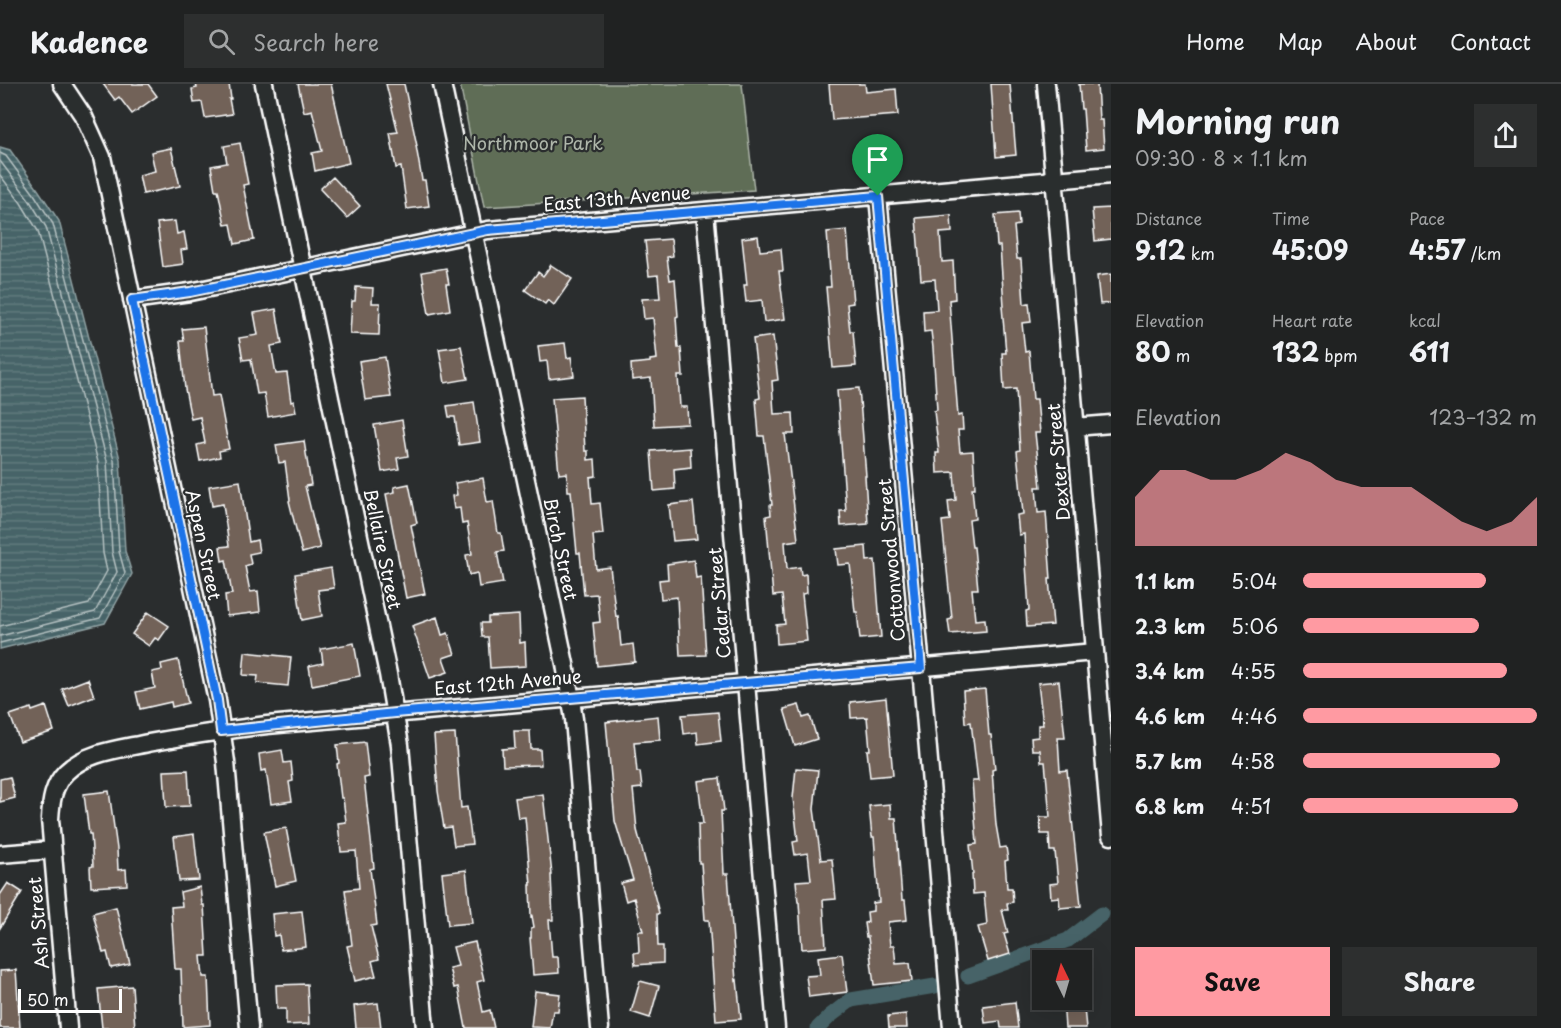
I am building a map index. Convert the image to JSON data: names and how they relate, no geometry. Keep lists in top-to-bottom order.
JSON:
{
  "streets": {
    "street": [
      "East 13th Avenue",
      "Dexter Street",
      "Aspen Street",
      "Bellaire Street",
      "Birch Street",
      "Cottonwood Street",
      "Cedar Street",
      "East 12th Avenue",
      "Ash Street"
    ]
  },
  "crossings": [
    ["East 13th Avenue", "Dexter Street"],
    ["East 13th Avenue", "Aspen Street"],
    ["East 13th Avenue", "Bellaire Street"],
    ["East 13th Avenue", "Birch Street"],
    ["East 13th Avenue", "Cottonwood Street"],
    ["East 13th Avenue", "Cedar Street"],
    ["Dexter Street", "East 12th Avenue"],
    ["Aspen Street", "East 12th Avenue"],
    ["Bellaire Street", "East 12th Avenue"],
    ["Birch Street", "East 12th Avenue"],
    ["Cottonwood Street", "East 12th Avenue"],
    ["Cedar Street", "East 12th Avenue"],
    ["East 12th Avenue", "Ash Street"]
  ],
  "parks": ["Northmoor Park"],
  "scale_bar": "50 m",
  "north": "top",
  "page": {
    "header": "Kadence",
    "search": "Search here",
    "nav": [
      "Home",
      "Map",
      "About",
      "Contact"
    ],
    "heading": ["Morning run", "09:30 · 8 × 1.1 km"],
    "stats": [
      ["Distance", "9.12 km"],
      ["Time", "45:09"],
      ["Pace", "4:57 /km"],
      ["Elevation", "80 m"],
      ["Heart rate", "132 bpm"],
      ["kcal", "611"]
    ],
    "chart": ["Elevation", "123–132 m"],
    "list": [
      {
        "name": "1.1 km",
        "note": "5:04"
      },
      {
        "name": "2.3 km",
        "note": "5:06"
      },
      {
        "name": "3.4 km",
        "note": "4:55"
      },
      {
        "name": "4.6 km",
        "note": "4:46"
      },
      {
        "name": "5.7 km",
        "note": "4:58"
      },
      {
        "name": "6.8 km",
        "note": "4:51"
      }
    ],
    "buttons": ["Save", "Share"],
    "scale": "50 m"
  }
}
